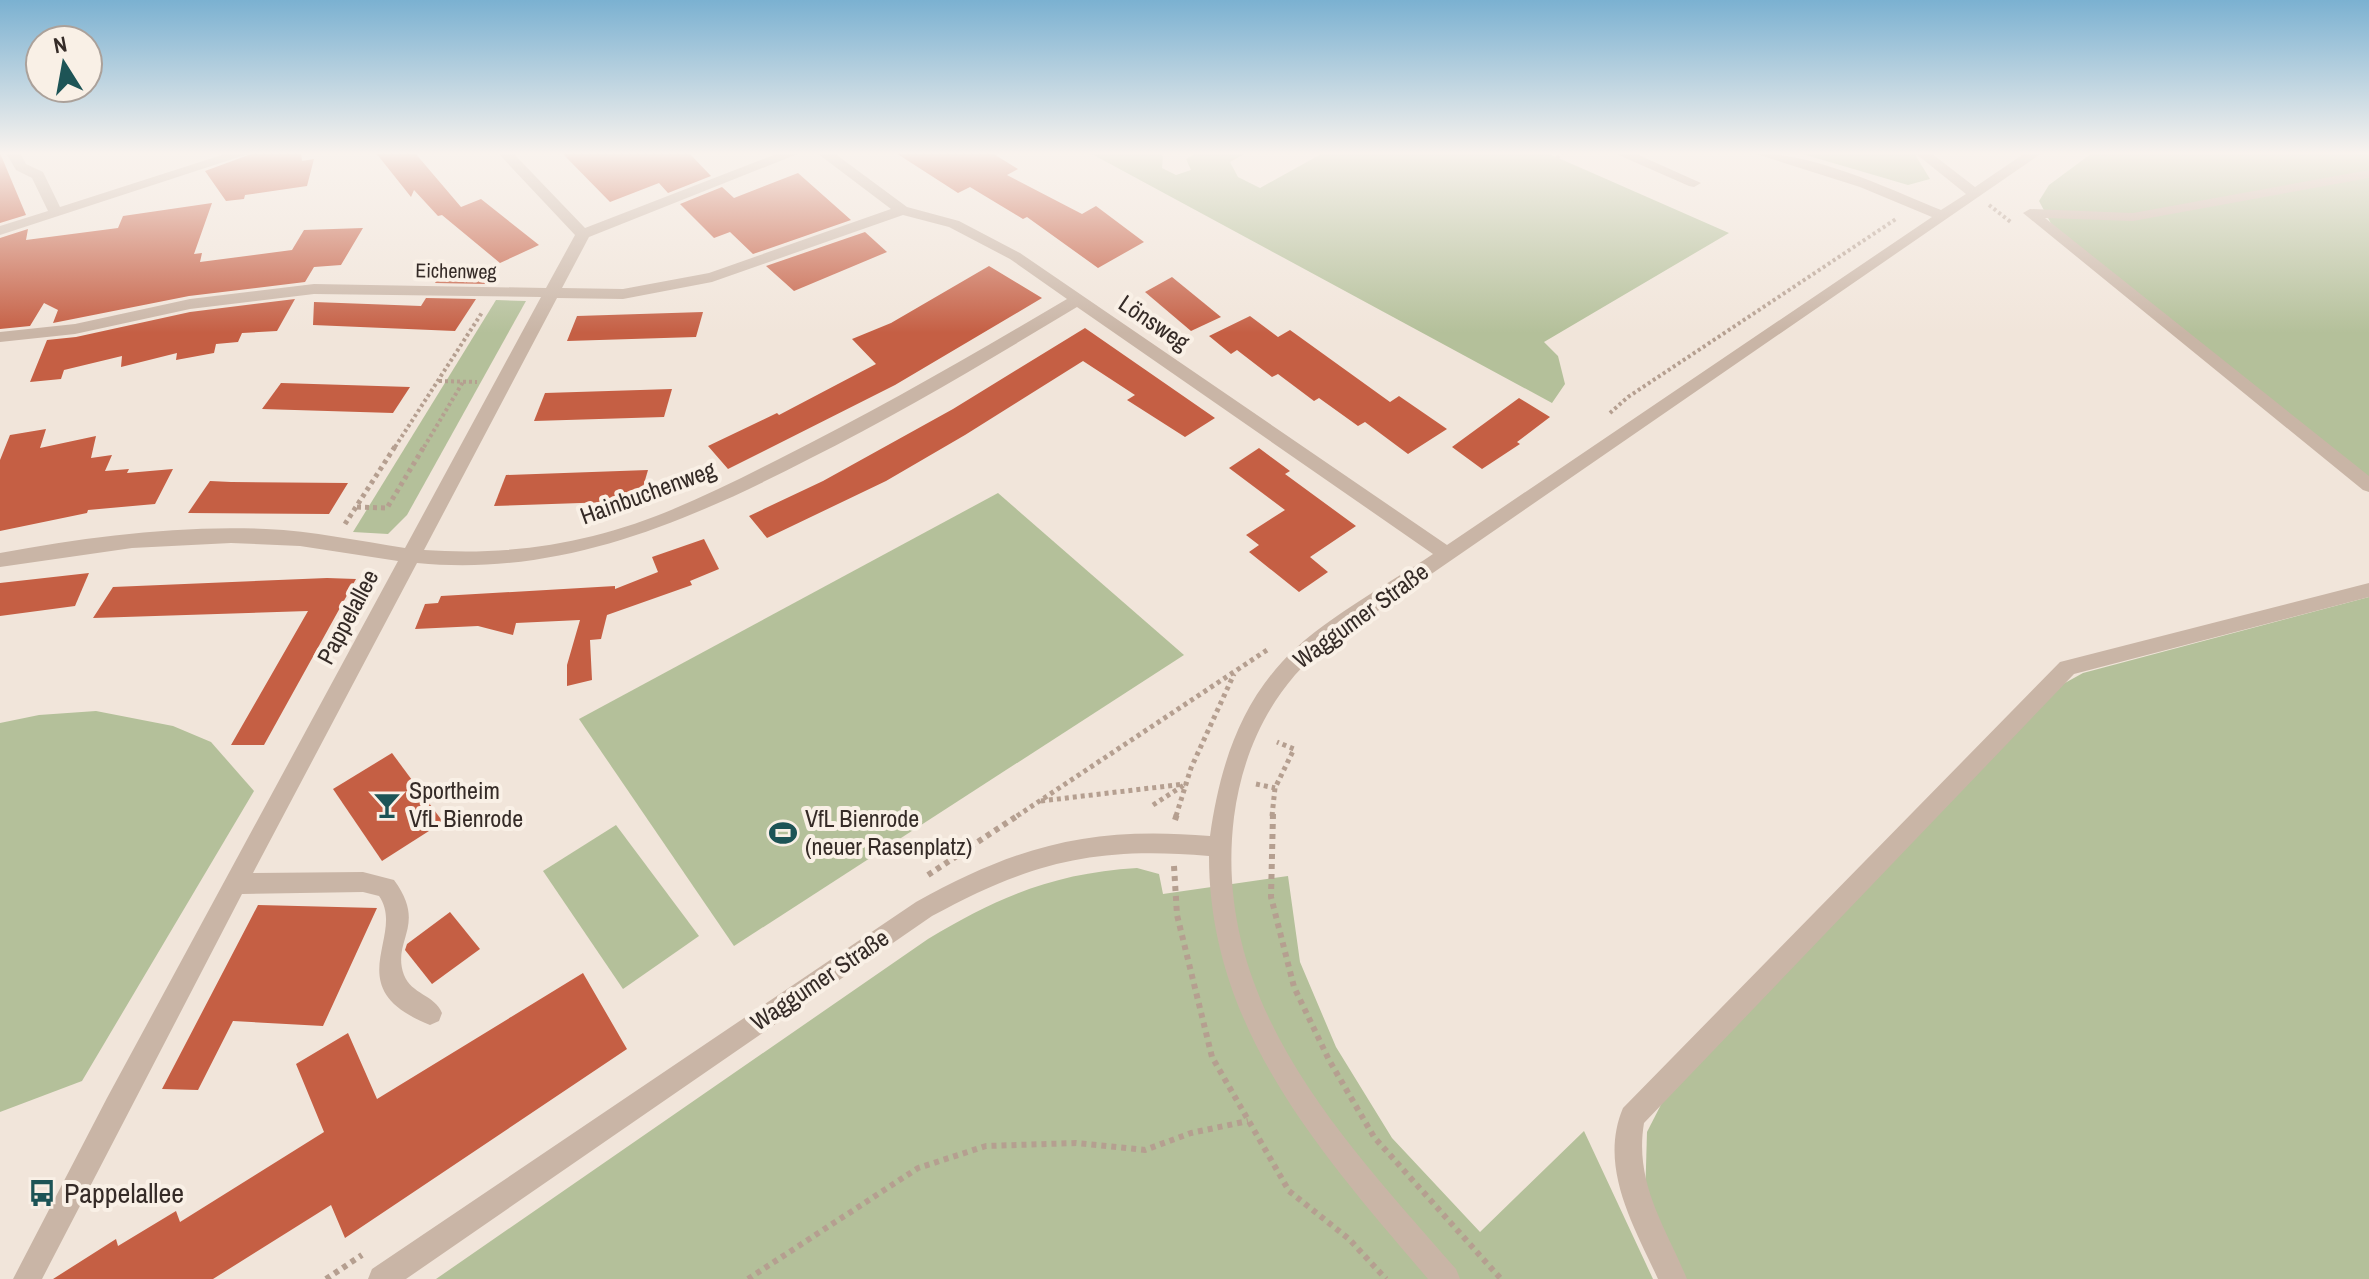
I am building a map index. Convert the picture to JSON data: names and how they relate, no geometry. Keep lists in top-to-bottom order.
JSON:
{
  "streets": {
    "street": [
      "Eichenweg",
      "Lönsweg",
      "Hainbuchenweg",
      "Waggumer Straße",
      "Pappelallee"
    ]
  },
  "crossings": [
    ["Eichenweg", "Pappelallee"],
    ["Lönsweg", "Hainbuchenweg"],
    ["Lönsweg", "Waggumer Straße"],
    ["Hainbuchenweg", "Pappelallee"]
  ],
  "places": {
    "bar": ["Sportheim VfL Bienrode"],
    "sports": ["VfL Bienrode (neuer Rasenplatz)"],
    "bus stop": ["Pappelallee"]
  },
  "north": "top"
}
